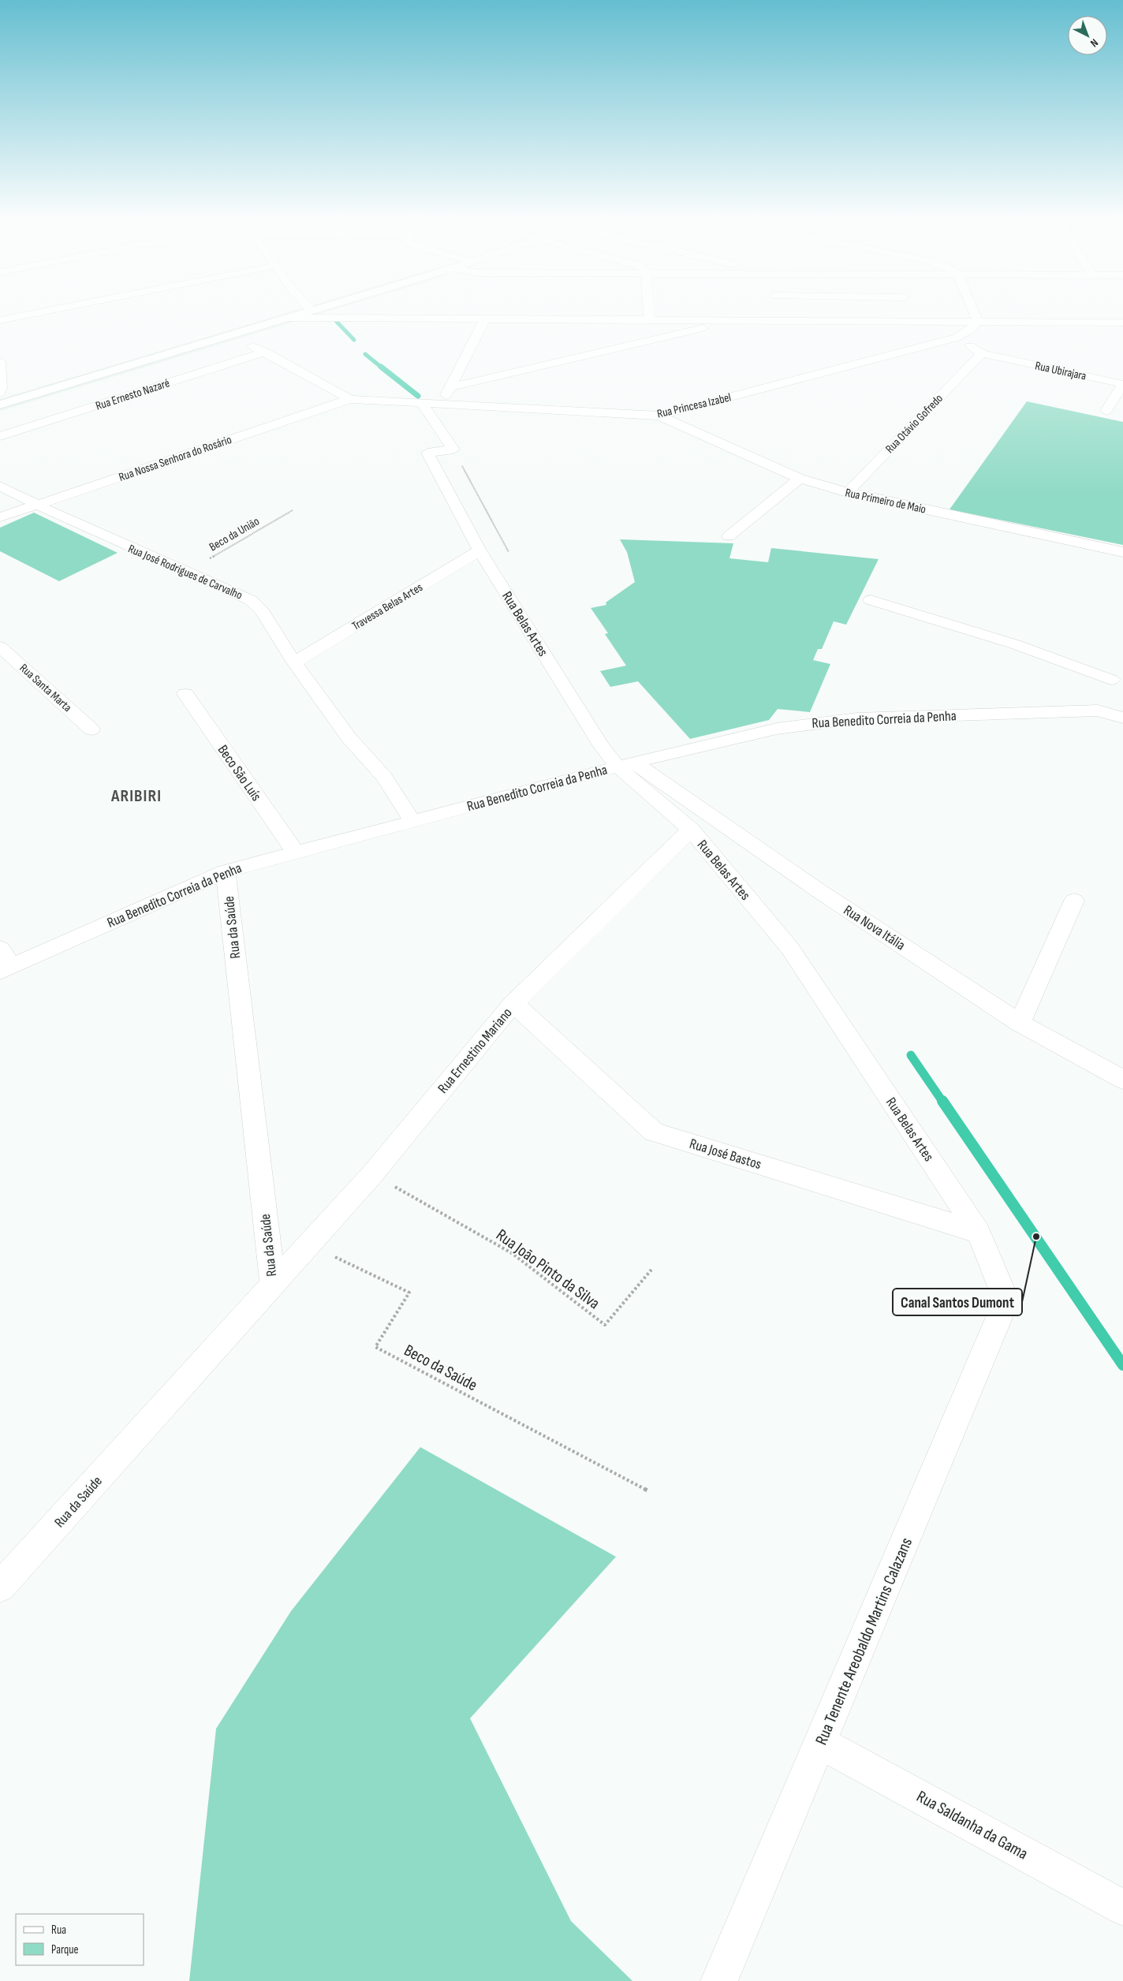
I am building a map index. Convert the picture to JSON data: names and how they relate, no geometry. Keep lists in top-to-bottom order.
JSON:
{
  "streets": {
    "street": [
      "Rua Ubirajara",
      "Rua Ernesto Nazaré",
      "Rua Princesa Izabel",
      "Rua Otávio Gofredo",
      "Rua Nossa Senhora do Rosário",
      "Rua Primeiro de Maio",
      "Rua José Rodrigues de Carvalho",
      "Travessa Belas Artes",
      "Rua Belas Artes",
      "Rua Santa Marta",
      "Rua Benedito Correia da Penha",
      "Beco São Luís",
      "Rua da Saúde",
      "Rua Nova Itália",
      "Rua Ernestino Mariano",
      "Rua José Bastos",
      "Rua Tenente Areobaldo Martins Calazans",
      "Rua Saldanha da Gama"
    ],
    "path": ["Beco da União", "Rua João Pinto da Silva", "Beco da Saúde"]
  },
  "crossings": [
    ["Rua Ubirajara", "Rua Princesa Izabel"],
    ["Rua Ubirajara", "Rua Otávio Gofredo"],
    ["Rua Princesa Izabel", "Rua Nossa Senhora do Rosário"],
    ["Rua Princesa Izabel", "Rua Primeiro de Maio"],
    ["Rua Princesa Izabel", "Rua Belas Artes"],
    ["Rua Otávio Gofredo", "Rua Primeiro de Maio"],
    ["Rua Nossa Senhora do Rosário", "Rua José Rodrigues de Carvalho"],
    ["Beco da União", "Rua José Rodrigues de Carvalho"],
    ["Rua José Rodrigues de Carvalho", "Travessa Belas Artes"],
    ["Rua José Rodrigues de Carvalho", "Rua Benedito Correia da Penha"],
    ["Travessa Belas Artes", "Rua Belas Artes"],
    ["Rua Belas Artes", "Rua Benedito Correia da Penha"],
    ["Rua Belas Artes", "Rua Nova Itália"],
    ["Rua Belas Artes", "Rua Ernestino Mariano"],
    ["Rua Belas Artes", "Rua José Bastos"],
    ["Rua Belas Artes", "Rua Tenente Areobaldo Martins Calazans"],
    ["Rua Benedito Correia da Penha", "Beco São Luís"],
    ["Rua Benedito Correia da Penha", "Rua da Saúde"],
    ["Rua Benedito Correia da Penha", "Rua Nova Itália"],
    ["Rua da Saúde", "Rua Ernestino Mariano"],
    ["Rua Ernestino Mariano", "Rua José Bastos"],
    ["Rua Ernestino Mariano", "Rua João Pinto da Silva"],
    ["Rua Ernestino Mariano", "Beco da Saúde"],
    ["Rua Tenente Areobaldo Martins Calazans", "Rua Saldanha da Gama"]
  ],
  "districts": ["ARIBIRI"],
  "places": ["Canal Santos Dumont"],
  "legend": ["Rua", "Parque"],
  "north": "bottom right"
}
